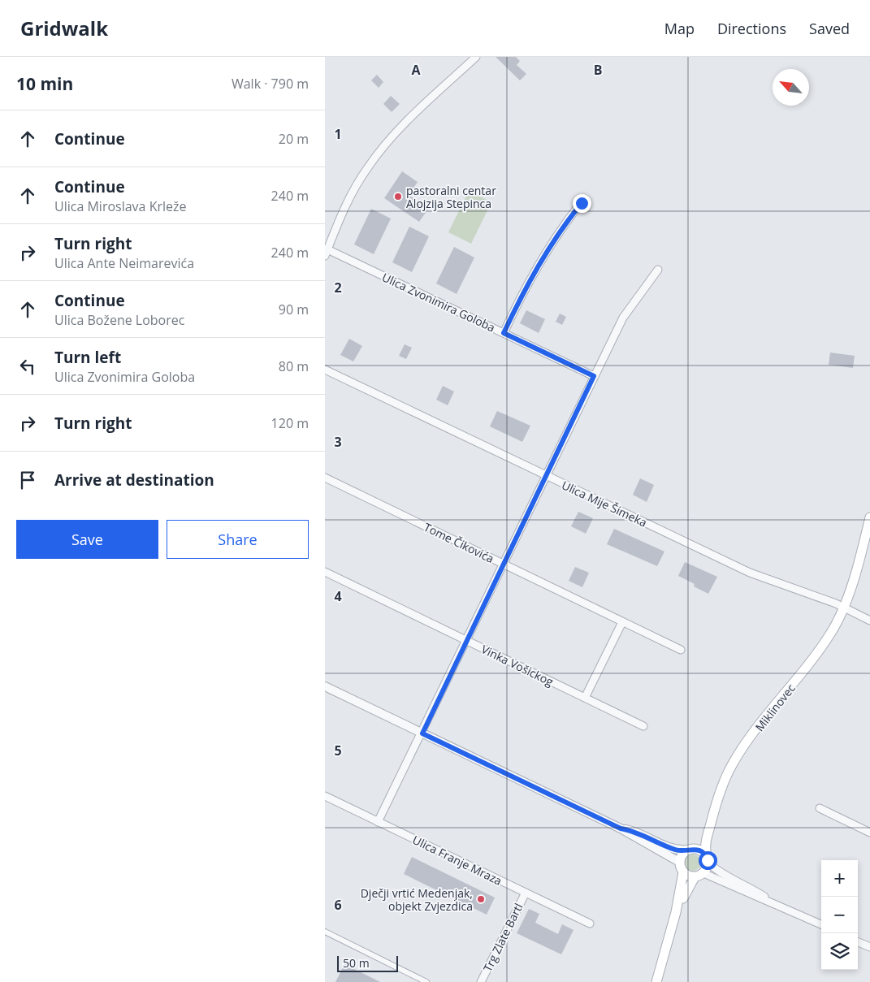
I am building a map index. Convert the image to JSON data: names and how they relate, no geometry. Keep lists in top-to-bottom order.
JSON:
{
  "streets": {
    "main road": ["Miklinovec"],
    "street": [
      "Ulica Zvonimira Goloba",
      "Ulica Mije Šimeka",
      "Tome Čikovića",
      "Vinka Vošickog",
      "Ulica Franje Mraza",
      "Trg Zlate Bartl"
    ]
  },
  "crossings": [
    ["Ulica Mije Šimeka", "Miklinovec"],
    ["Ulica Franje Mraza", "Trg Zlate Bartl"]
  ],
  "places": ["pastoralni centar Alojzija Stepinca", "Dječji vrtić Medenjak, objekt Zvjezdica"],
  "scale_bar": "50 m",
  "north": "top left",
  "page": {
    "header": "Gridwalk",
    "nav": ["Map", "Directions", "Saved"],
    "heading": ["10 min", "Walk · 790 m"],
    "list": [
      ["Continue", "20 m"],
      ["Continue", "Ulica Miroslava Krleže", "240 m"],
      ["Turn right", "Ulica Ante Neimarevića", "240 m"],
      ["Continue", "Ulica Božene Loborec", "90 m"],
      ["Turn left", "Ulica Zvonimira Goloba", "80 m"],
      ["Turn right", "120 m"],
      "Arrive at destination"
    ],
    "buttons": ["Save", "Share"],
    "map_buttons": ["+", "−"],
    "scale": "50 m"
  },
  "grid": {
    "columns": ["A", "B"],
    "rows": [
      "1",
      "2",
      "3",
      "4",
      "5",
      "6"
    ]
  }
}
